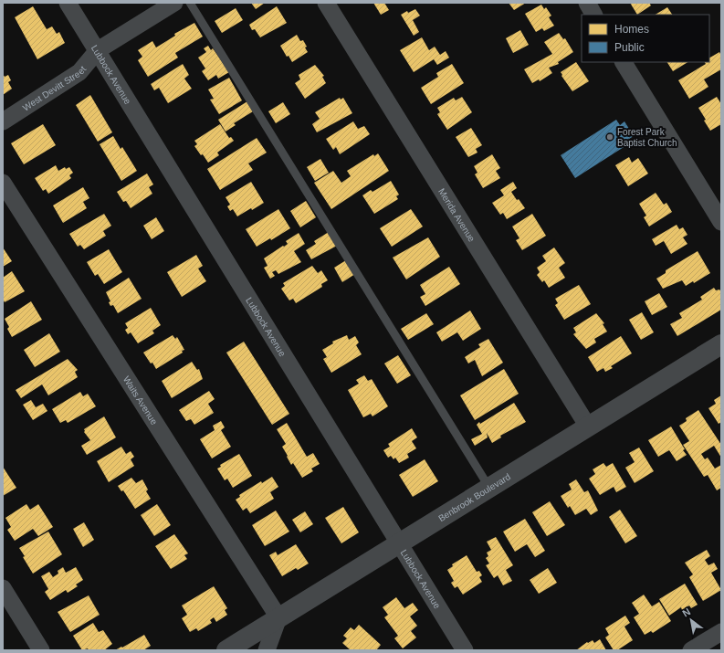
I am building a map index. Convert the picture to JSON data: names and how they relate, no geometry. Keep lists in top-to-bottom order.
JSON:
{
  "streets": {
    "street": [
      "Lubbock Avenue",
      "West Devitt Street",
      "Merida Avenue",
      "Waits Avenue",
      "Benbrook Boulevard"
    ]
  },
  "crossings": [
    ["Lubbock Avenue", "West Devitt Street"],
    ["Lubbock Avenue", "Benbrook Boulevard"],
    ["Merida Avenue", "Benbrook Boulevard"],
    ["Waits Avenue", "Benbrook Boulevard"]
  ],
  "places": ["Forest Park Baptist Church"],
  "legend": ["Homes", "Public"],
  "north": "top left"
}
